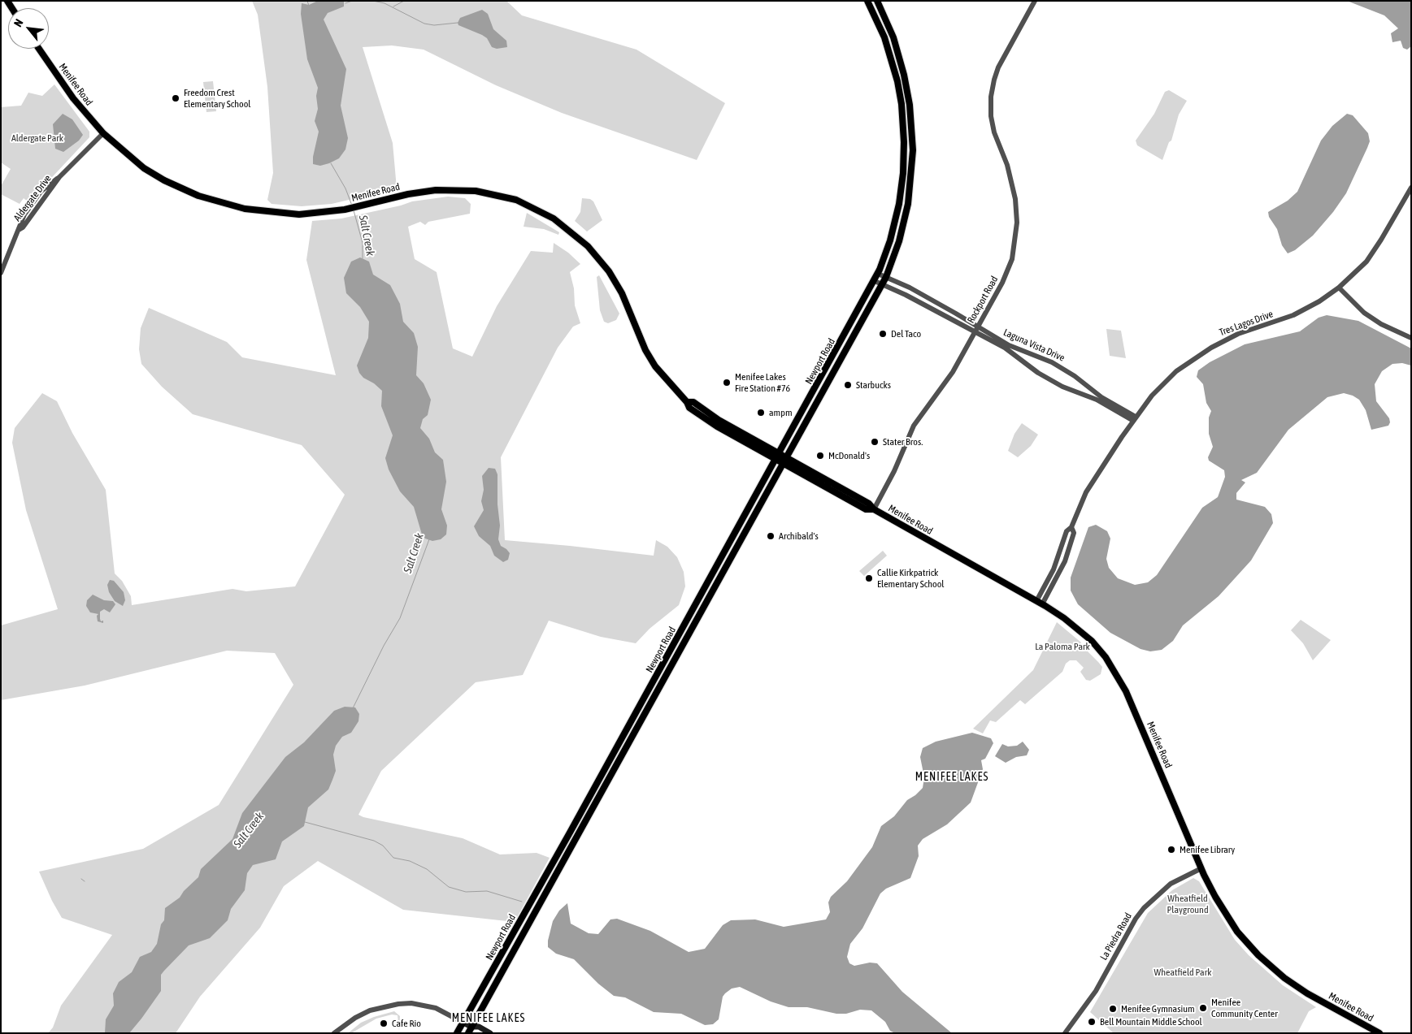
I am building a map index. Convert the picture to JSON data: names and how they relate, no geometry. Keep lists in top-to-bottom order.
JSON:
{
  "streets": {
    "main road": ["Menifee Road", "Newport Road"],
    "street": [
      "Aldergate Drive",
      "Rockport Road",
      "Tres Lagos Drive",
      "Laguna Vista Drive",
      "La Piedra Road"
    ]
  },
  "crossings": [
    ["Menifee Road", "Aldergate Drive"],
    ["Menifee Road", "Rockport Road"],
    ["Menifee Road", "Tres Lagos Drive"],
    ["Menifee Road", "Newport Road"],
    ["Menifee Road", "La Piedra Road"],
    ["Rockport Road", "Laguna Vista Drive"],
    ["Tres Lagos Drive", "Laguna Vista Drive"],
    ["Laguna Vista Drive", "Newport Road"]
  ],
  "districts": ["MENIFEE LAKES", "MENIFEE LAKES"],
  "water": ["Salt Creek"],
  "parks": [
    "Aldergate Park",
    "La Paloma Park",
    "Wheatfield Playground",
    "Wheatfield Park"
  ],
  "places": [
    "Freedom Crest Elementary School",
    "Del Taco",
    "Menifee Lakes Fire Station #76",
    "Starbucks",
    "ampm",
    "Stater Bros.",
    "McDonald's",
    "Archibald's",
    "Callie Kirkpatrick Elementary School",
    "Menifee Library",
    "Menifee Community Center",
    "Menifee Gymnasium",
    "Bell Mountain Middle School",
    "Cafe Rio"
  ],
  "north": "top left"
}
